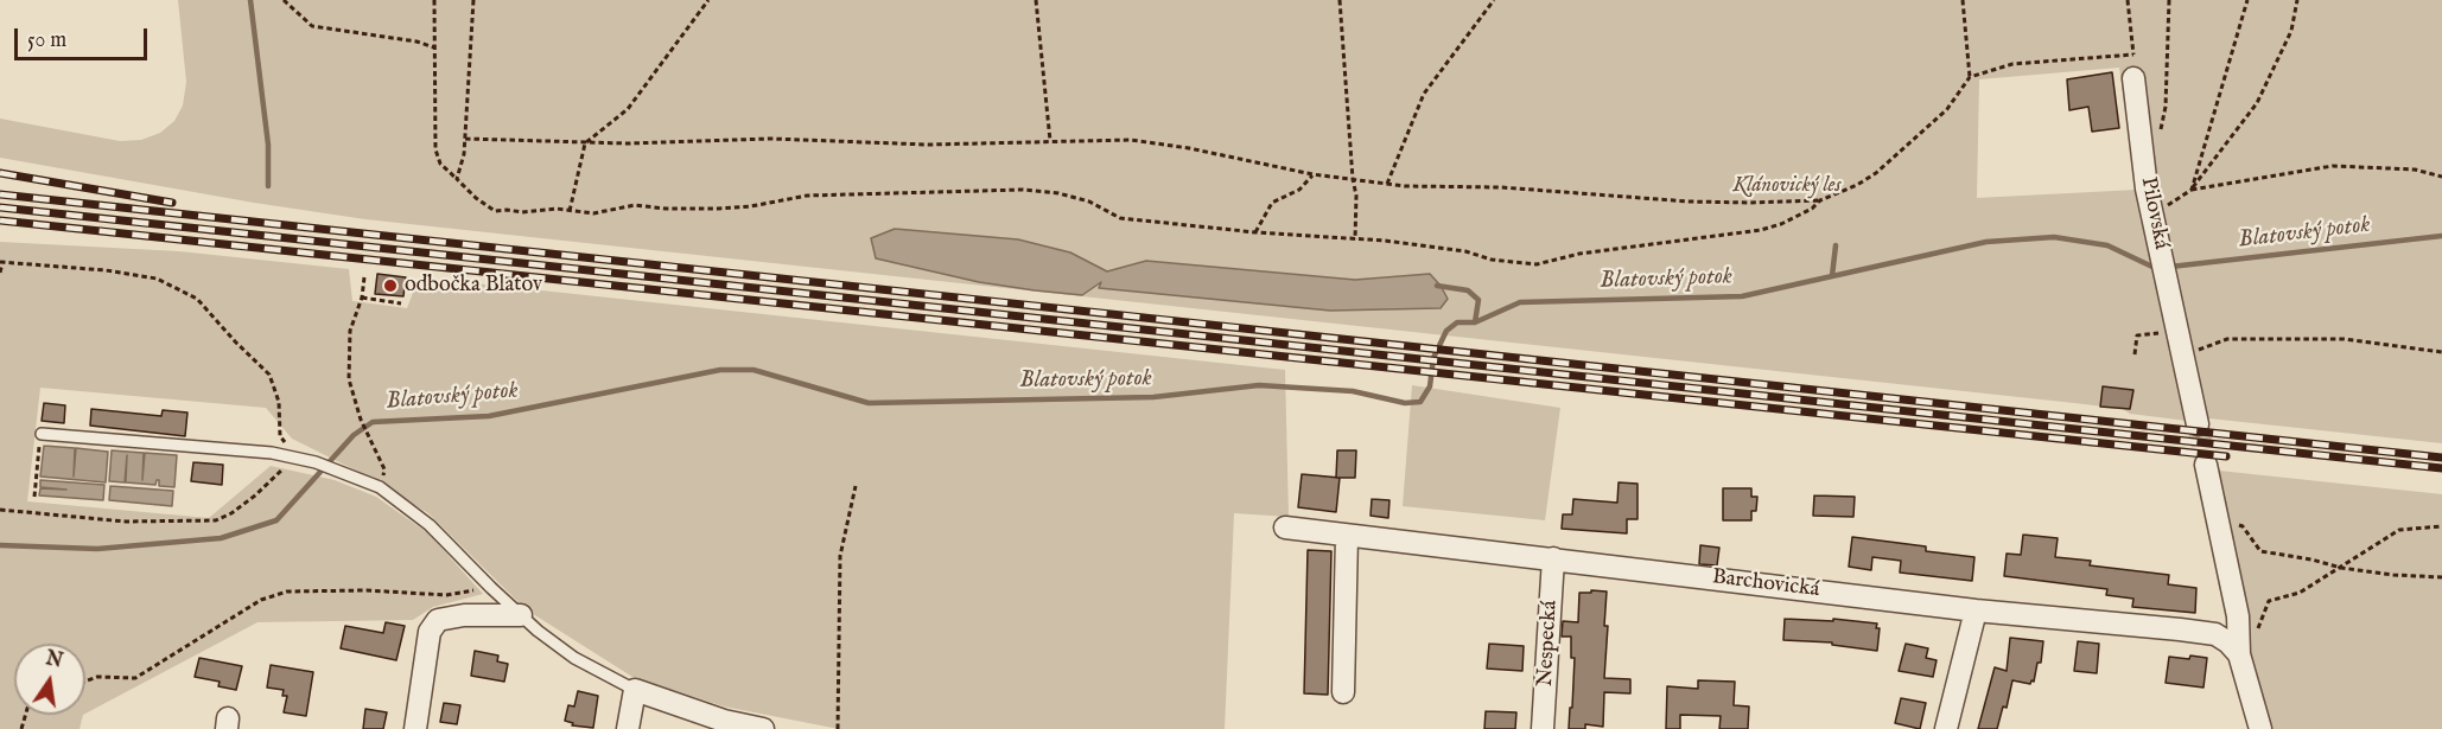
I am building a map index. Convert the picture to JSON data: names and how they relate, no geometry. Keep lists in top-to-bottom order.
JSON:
{
  "streets": {
    "street": ["Pilovská", "Barchovická", "Nespecká"]
  },
  "crossings": [
    ["Barchovická", "Nespecká"]
  ],
  "water": ["Blatovský potok"],
  "parks": ["Klánovický les"],
  "places": ["odbočka Blatov"],
  "scale_bar": "50 m",
  "north": "top"
}
